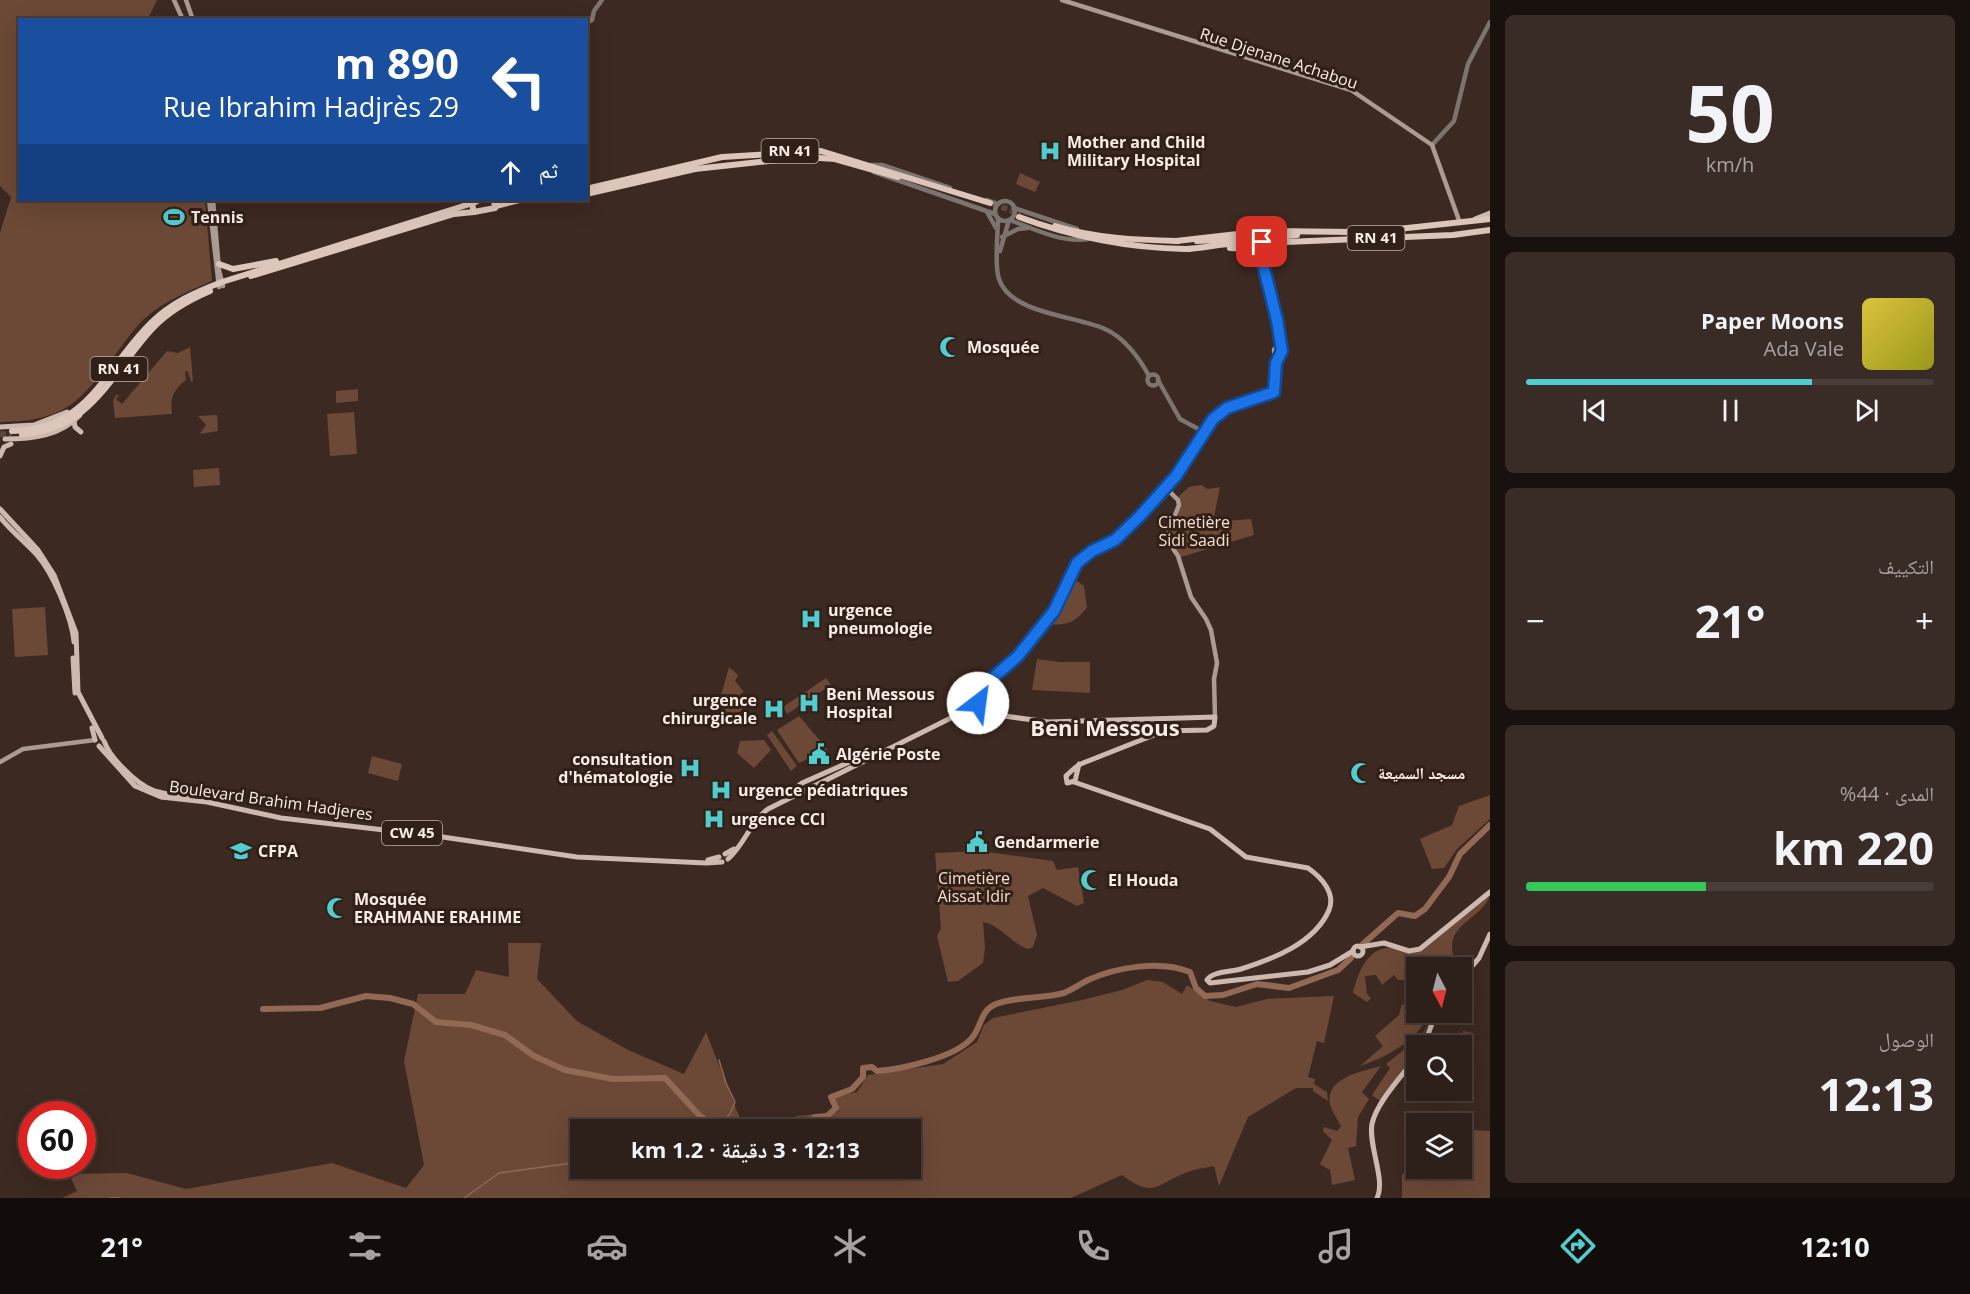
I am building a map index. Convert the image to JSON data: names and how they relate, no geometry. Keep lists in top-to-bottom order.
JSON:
{
  "streets": {
    "highway": ["RN 41"],
    "main road": ["Rue Djenane Achabou", "Boulevard Brahim Hadjeres", "CW 45"]
  },
  "crossings": [
    ["Boulevard Brahim Hadjeres", "CW 45"]
  ],
  "districts": ["Beni Messous"],
  "parks": ["Cimetière Sidi Saadi", "Cimetière Aissat Idir"],
  "places": {
    "hospital": [
      "Mother and Child Military Hospital",
      "urgence pneumologie",
      "Beni Messous Hospital",
      "urgence chirurgicale",
      "consultation d'hématologie",
      "urgence pédiatriques",
      "urgence CCI"
    ],
    "sports": ["Tennis"],
    "mosque": [
      "Mosquée",
      "مسجد السميعة",
      "El Houda",
      "Mosquée ERAHMANE ERAHIME"
    ],
    "public building": ["Algérie Poste", "Gendarmerie"],
    "school or university": ["CFPA"]
  },
  "north": "bottom",
  "page": {
    "tile": [
      ["50", "km/h"],
      "التكييف",
      ["المدى · 44%", "220 km"],
      ["الوصول", "12:13"]
    ],
    "turn": ["890 m", "29 Rue Ibrahim Hadjrès"],
    "then": "ثم",
    "song": ["Paper Moons", "Ada Vale"],
    "heat": ["−", "21°", "+"],
    "limit": "60",
    "trip": "12:13 · 3 دقيقة · 1.2 km",
    "tabs": ["12:10", "21°"]
  }
}
